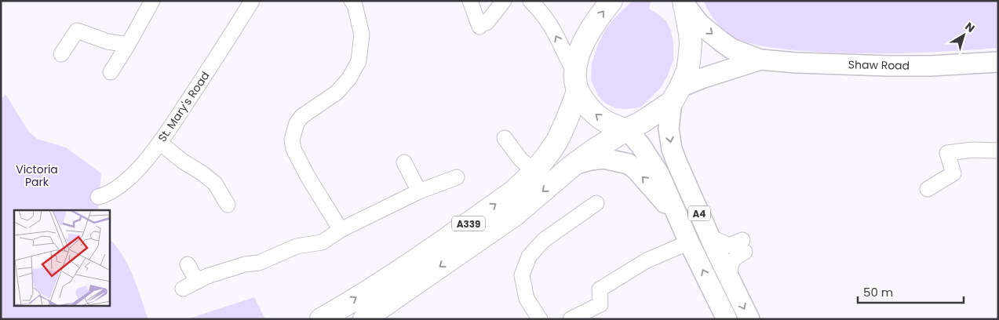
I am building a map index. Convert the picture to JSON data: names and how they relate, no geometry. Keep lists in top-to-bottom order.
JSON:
{
  "streets": {
    "highway": ["A339"],
    "main road": ["Shaw Road", "A4"],
    "street": ["St. Mary's Road"]
  },
  "crossings": [
    ["Shaw Road", "A4"],
    ["Shaw Road", "A339"],
    ["A4", "A339"]
  ],
  "parks": ["Victoria Park"],
  "scale_bar": "50 m",
  "north": "top right"
}
